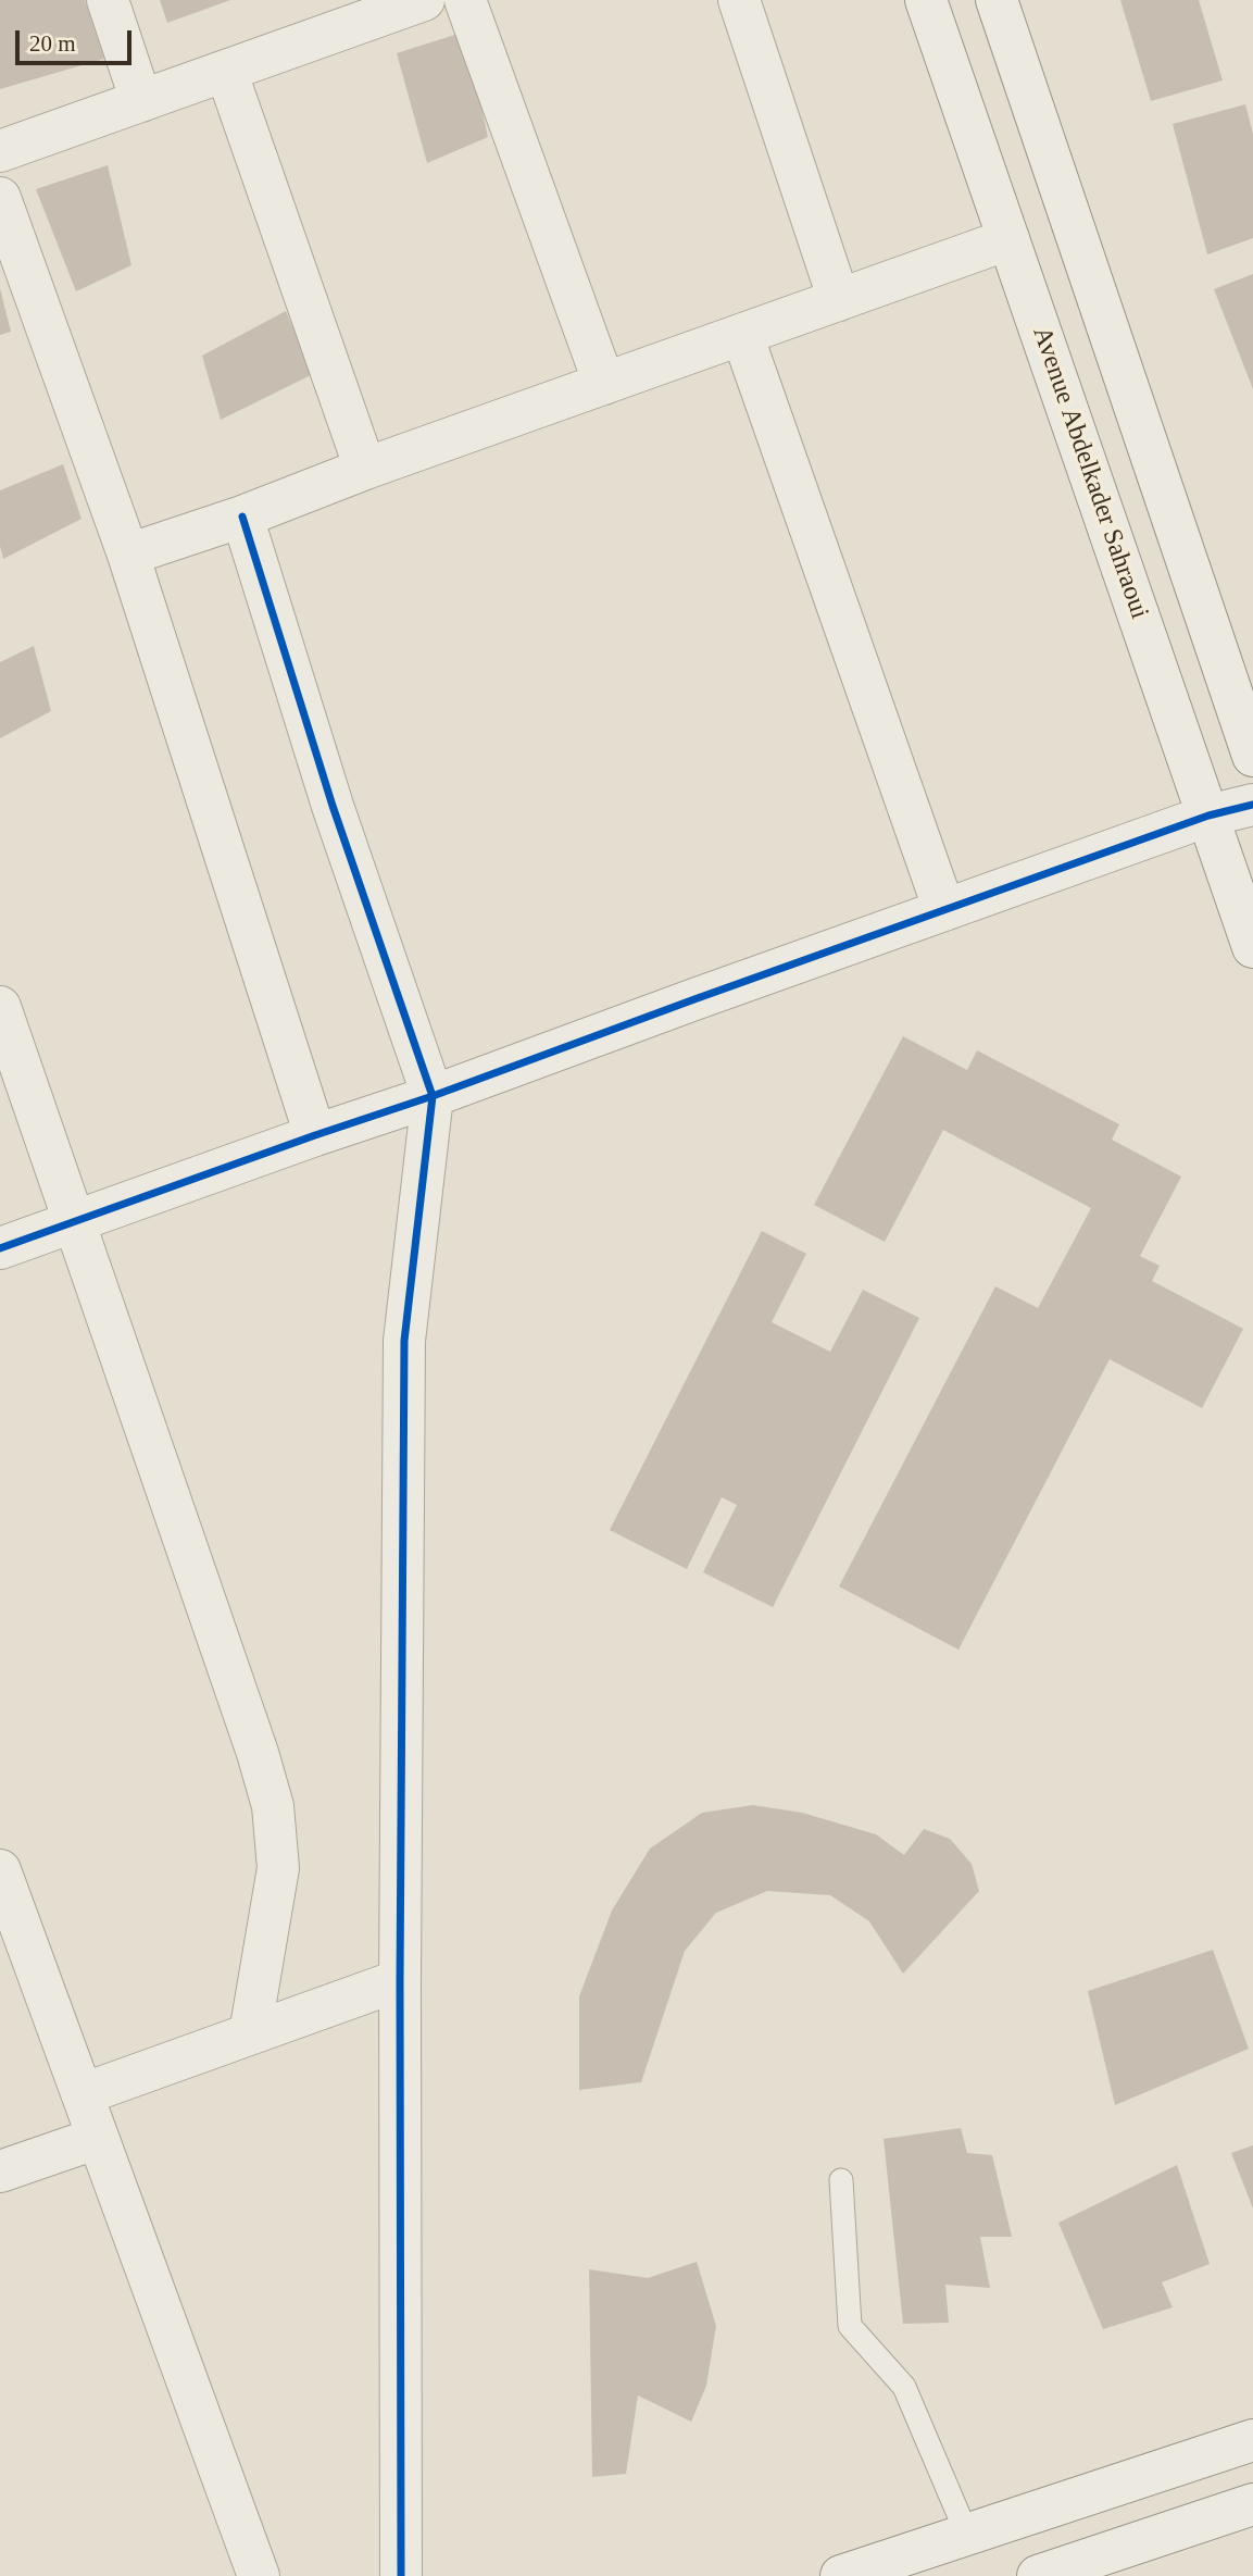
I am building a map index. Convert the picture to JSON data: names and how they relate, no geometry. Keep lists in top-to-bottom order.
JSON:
{
  "streets": {
    "street": ["Avenue Abdelkader Sahraoui"]
  },
  "scale_bar": "20 m"
}
